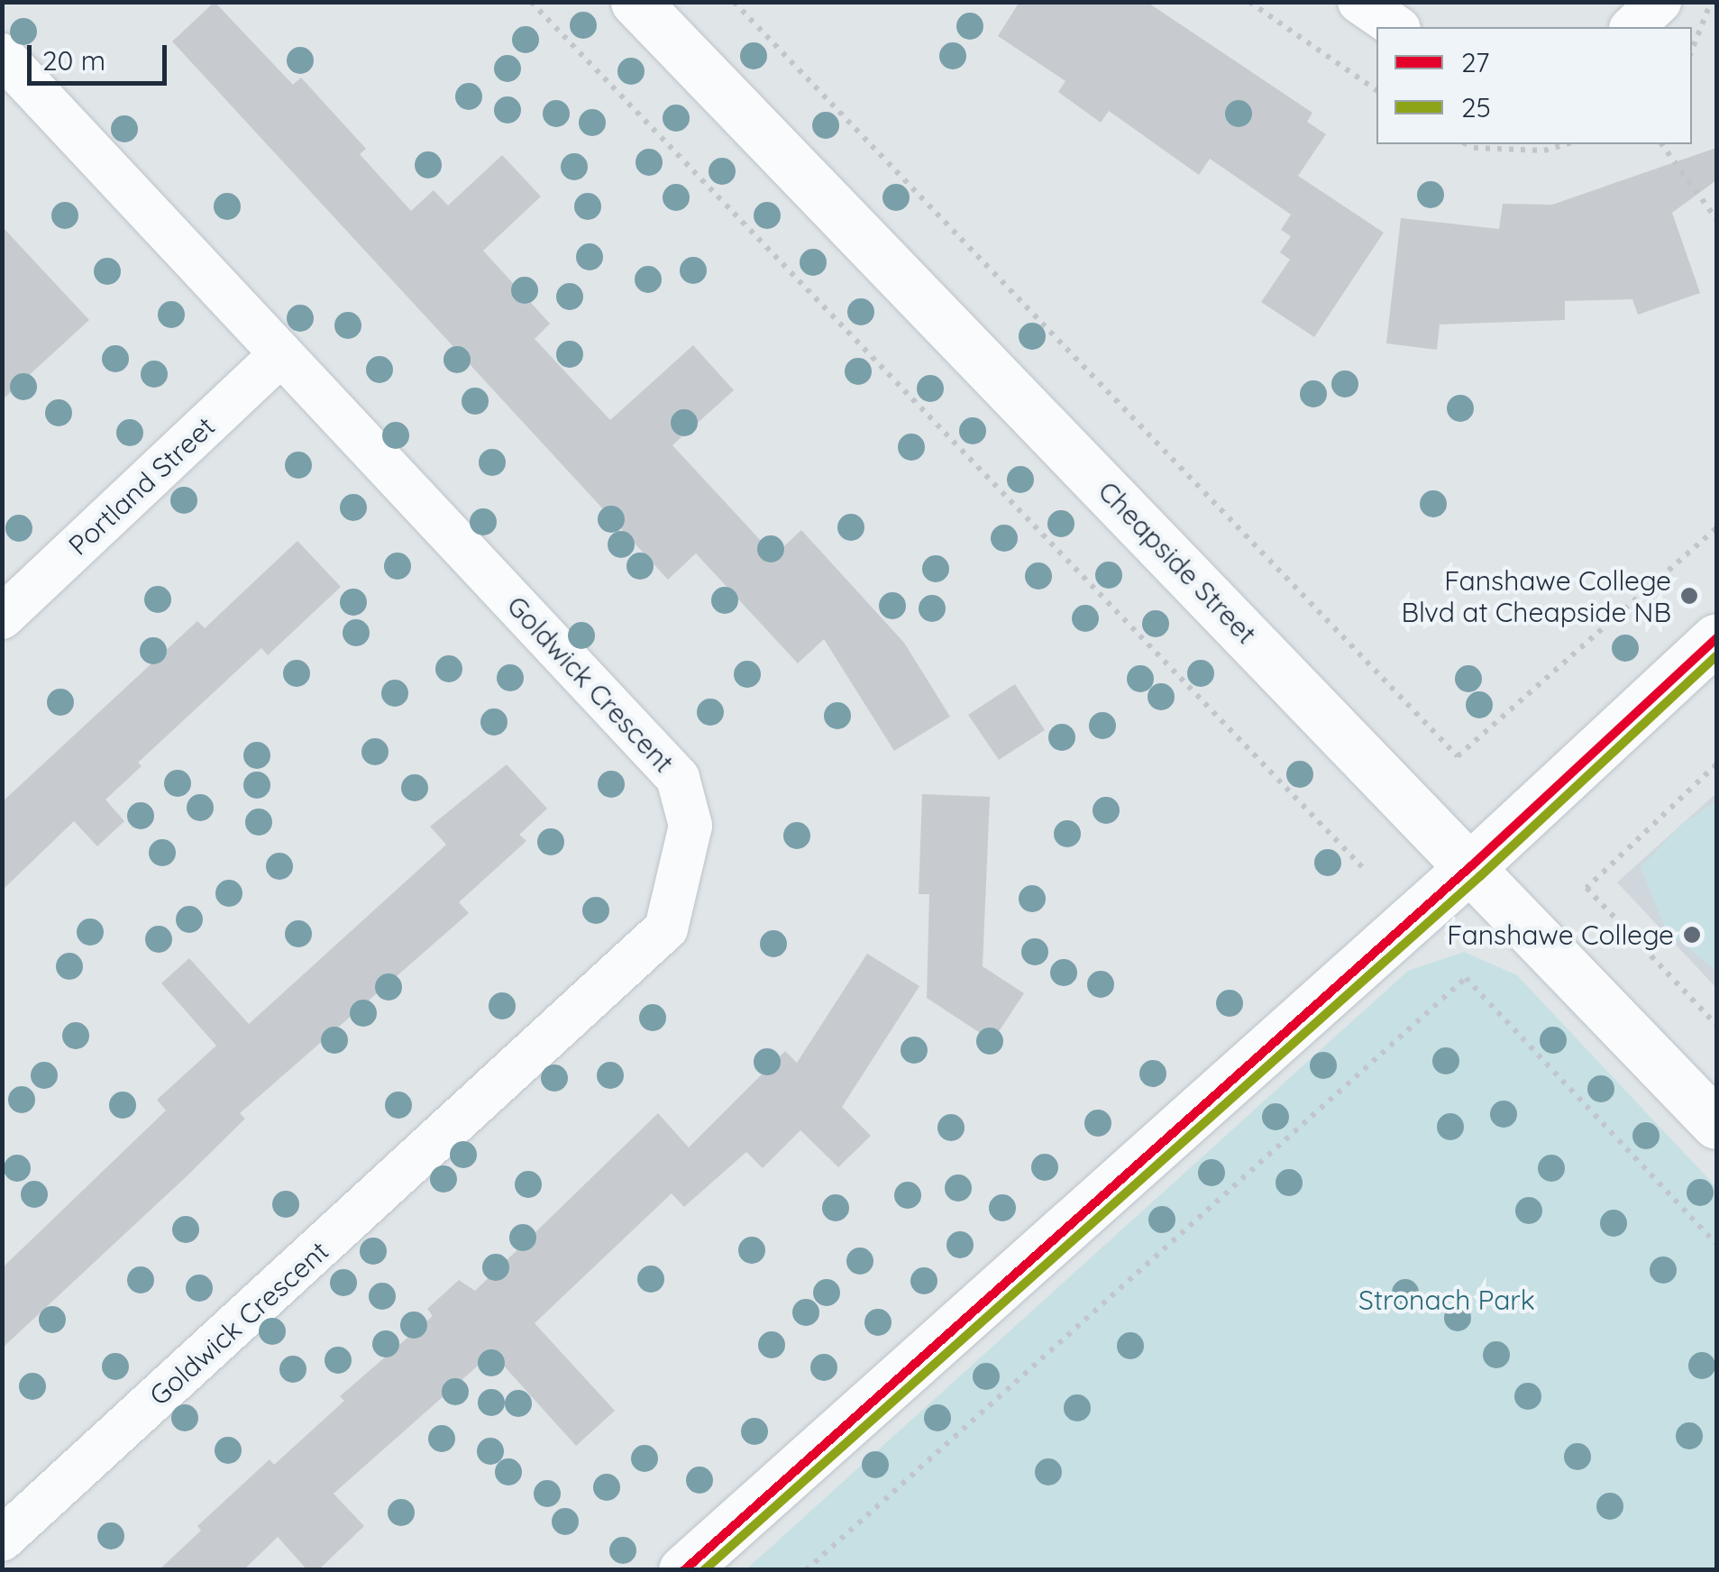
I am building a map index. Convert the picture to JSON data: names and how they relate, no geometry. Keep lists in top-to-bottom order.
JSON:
{
  "streets": {
    "street": ["Portland Street", "Cheapside Street", "Goldwick Crescent"]
  },
  "crossings": [
    ["Portland Street", "Goldwick Crescent"]
  ],
  "parks": ["Stronach Park"],
  "places": ["Fanshawe College Blvd at Cheapside NB", "Fanshawe College"],
  "lines": ["transit line 27", "transit line 25"],
  "legend": ["27", "25"],
  "scale_bar": "20 m"
}
